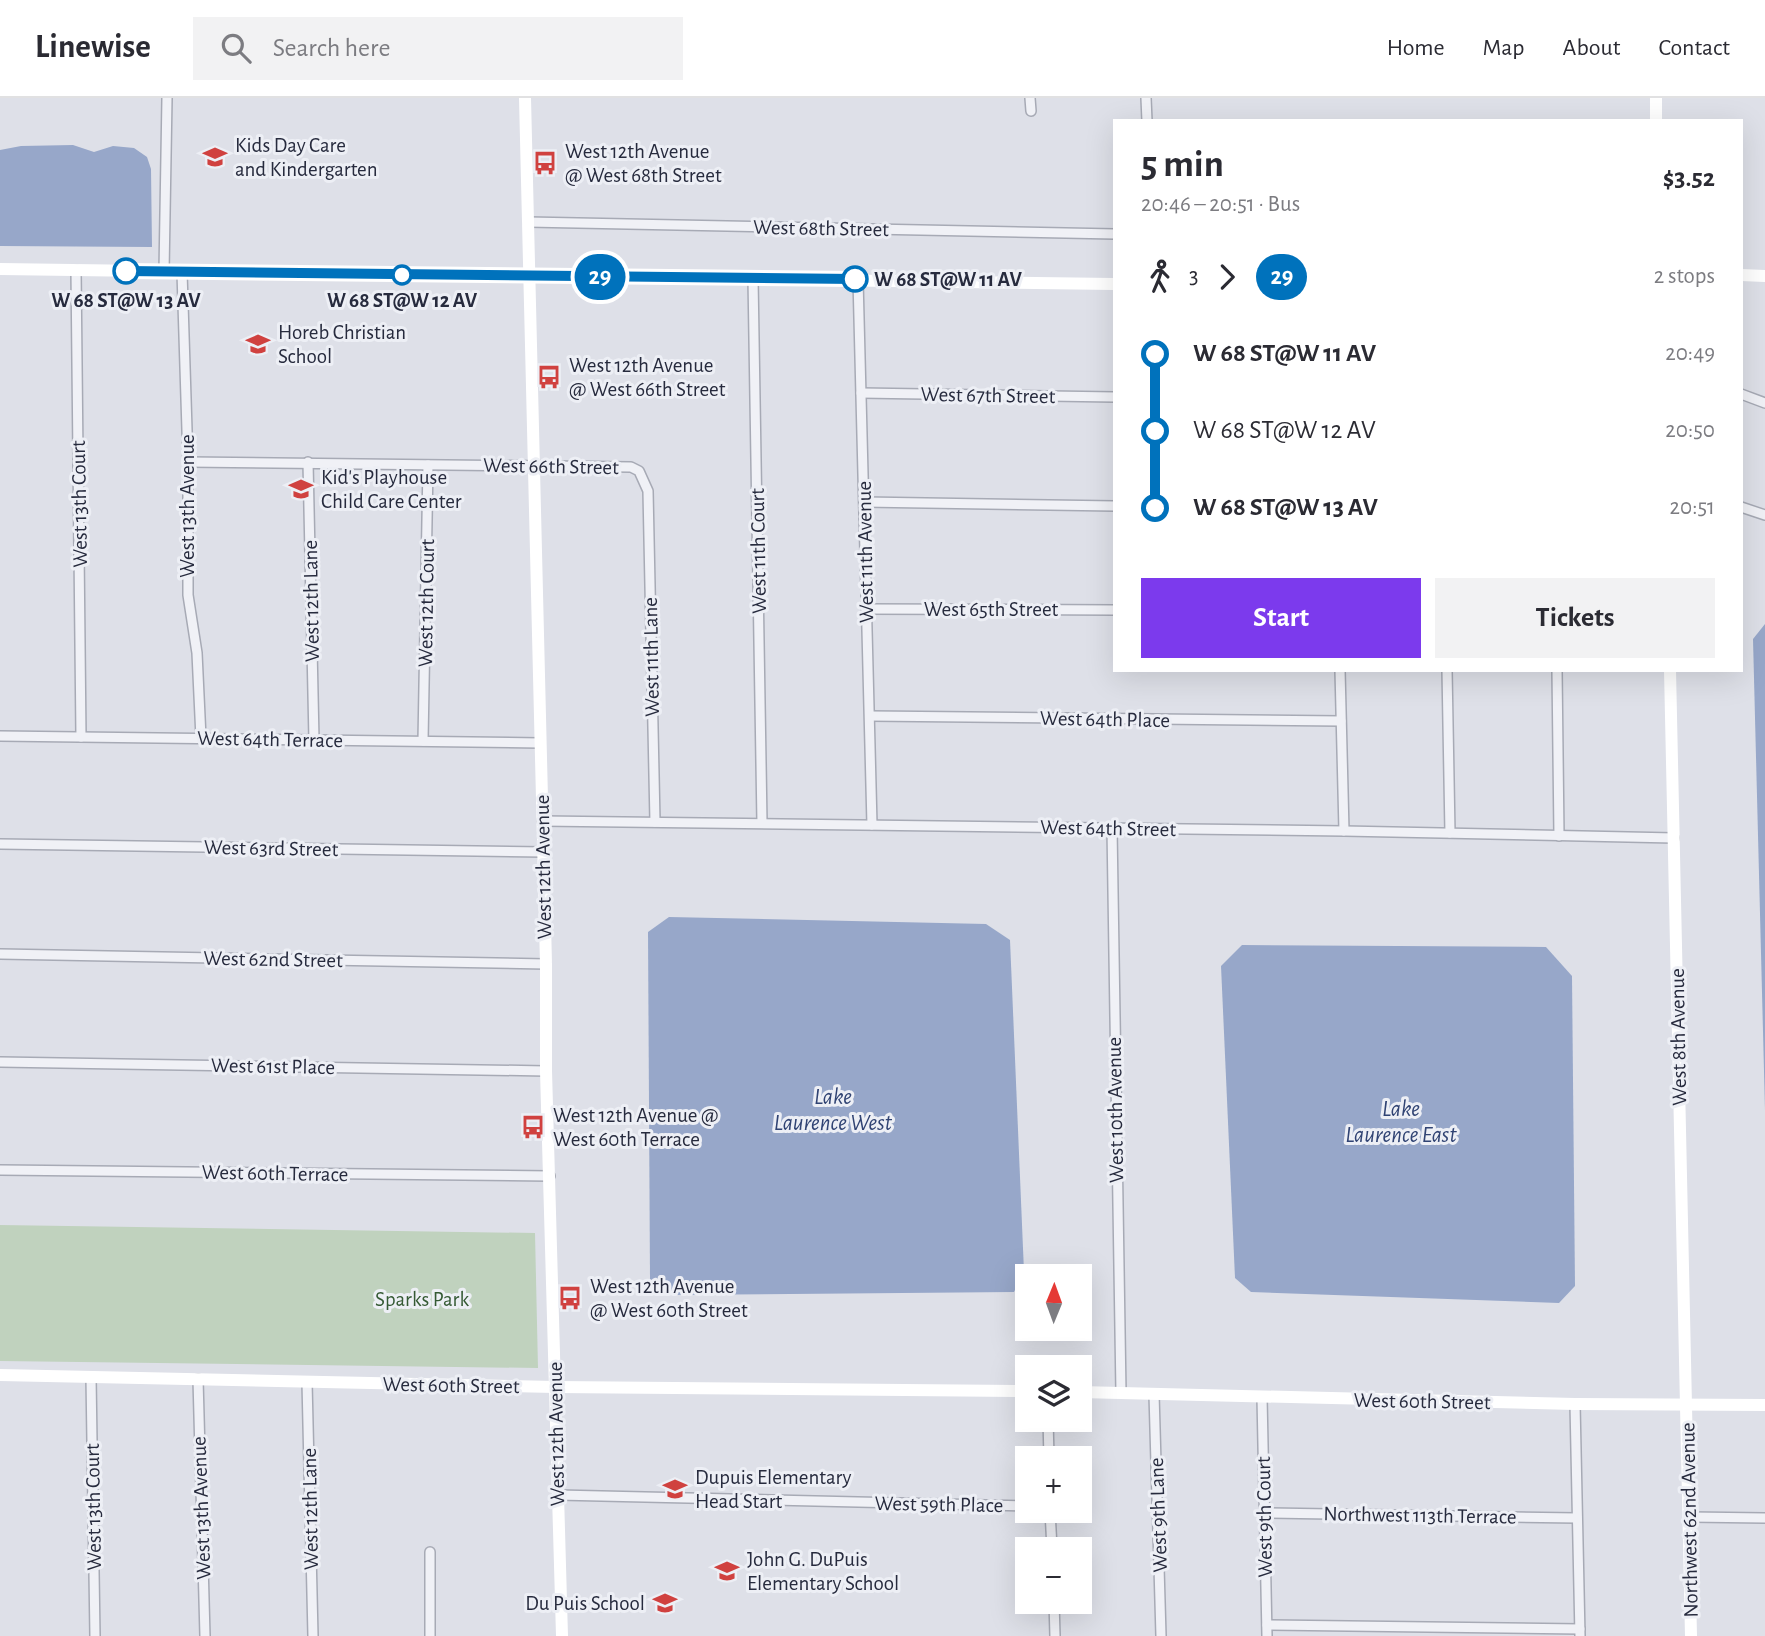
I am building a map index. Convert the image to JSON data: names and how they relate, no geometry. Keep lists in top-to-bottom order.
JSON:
{
  "streets": {
    "street": [
      "West 68th Street",
      "West 67th Street",
      "West 66th Street",
      "West 13th Court",
      "West 13th Avenue",
      "West 11th Court",
      "West 11th Avenue",
      "West 12th Lane",
      "West 12th Court",
      "West 65th Street",
      "West 11th Lane",
      "West 64th Place",
      "West 64th Terrace",
      "West 64th Street",
      "West 63rd Street",
      "West 12th Avenue",
      "West 62nd Street",
      "West 8th Avenue",
      "West 61st Place",
      "West 10th Avenue",
      "West 60th Terrace",
      "West 60th Street",
      "West 59th Place",
      "West 9th Lane",
      "Northwest 113th Terrace",
      "West 9th Court",
      "Northwest 62nd Avenue"
    ]
  },
  "crossings": [
    ["West 68th Street", "West 12th Avenue"],
    ["West 67th Street", "West 11th Avenue"],
    ["West 66th Street", "West 13th Avenue"],
    ["West 66th Street", "West 12th Lane"],
    ["West 66th Street", "West 12th Court"],
    ["West 66th Street", "West 11th Lane"],
    ["West 66th Street", "West 12th Avenue"],
    ["West 13th Court", "West 64th Terrace"],
    ["West 13th Court", "West 60th Street"],
    ["West 13th Avenue", "West 64th Terrace"],
    ["West 13th Avenue", "West 60th Street"],
    ["West 11th Court", "West 64th Street"],
    ["West 11th Avenue", "West 65th Street"],
    ["West 11th Avenue", "West 64th Place"],
    ["West 11th Avenue", "West 64th Street"],
    ["West 12th Lane", "West 64th Terrace"],
    ["West 12th Lane", "West 60th Street"],
    ["West 12th Court", "West 64th Terrace"],
    ["West 11th Lane", "West 64th Street"],
    ["West 64th Terrace", "West 12th Avenue"],
    ["West 64th Street", "West 12th Avenue"],
    ["West 64th Street", "West 8th Avenue"],
    ["West 64th Street", "West 10th Avenue"],
    ["West 63rd Street", "West 12th Avenue"],
    ["West 12th Avenue", "West 62nd Street"],
    ["West 12th Avenue", "West 61st Place"],
    ["West 12th Avenue", "West 60th Terrace"],
    ["West 12th Avenue", "West 60th Street"],
    ["West 12th Avenue", "West 59th Place"],
    ["West 8th Avenue", "West 60th Street"],
    ["West 8th Avenue", "Northwest 62nd Avenue"],
    ["West 10th Avenue", "West 60th Street"],
    ["West 60th Street", "West 9th Lane"],
    ["West 60th Street", "West 9th Court"],
    ["West 60th Street", "Northwest 62nd Avenue"],
    ["Northwest 113th Terrace", "West 9th Court"]
  ],
  "water": ["Lake Laurence West", "Lake Laurence East"],
  "parks": ["Sparks Park"],
  "places": {
    "school or university": [
      "Kids Day Care and Kindergarten",
      "Horeb Christian School",
      "Kid's Playhouse Child Care Center",
      "Dupuis Elementary Head Start",
      "John G. DuPuis Elementary School",
      "Du Puis School"
    ],
    "bus stop": [
      "West 12th Avenue @ West 68th Street",
      "West 12th Avenue @ West 66th Street",
      "West 12th Avenue @ West 60th Terrace",
      "West 12th Avenue @ West 60th Street"
    ],
    "other": ["W 68 ST@W 13 AV", "W 68 ST@W 12 AV", "W 68 ST@W 11 AV"]
  },
  "lines": ["bus line 29"],
  "north": "top",
  "page": {
    "header": "Linewise",
    "search": "Search here",
    "nav": [
      "Home",
      "Map",
      "About",
      "Contact"
    ],
    "on_map": "29",
    "heading": ["5 min", "20:46 – 20:51 · Bus", "$3.52"],
    "legs": ["3", "29", "2 stops"],
    "list": [
      {
        "name": "W 68 ST@W 11 AV",
        "value": "20:49"
      },
      {
        "name": "W 68 ST@W 12 AV",
        "value": "20:50"
      },
      {
        "name": "W 68 ST@W 13 AV",
        "value": "20:51"
      }
    ],
    "buttons": ["Start", "Tickets"],
    "map_buttons": ["+", "−"]
  }
}
